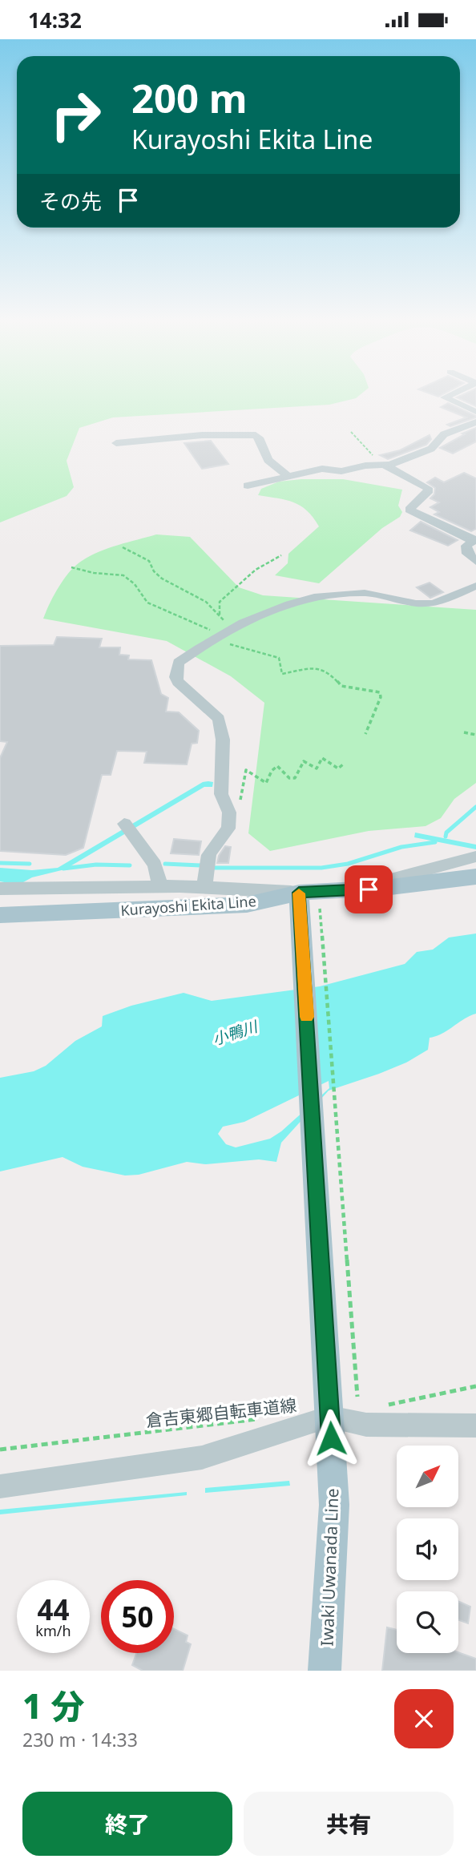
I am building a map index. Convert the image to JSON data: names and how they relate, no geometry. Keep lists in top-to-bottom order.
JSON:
{
  "streets": {
    "main road": ["Kurayoshi Ekita Line", "Iwaki Uwanada Line"],
    "path": ["倉吉東郷自転車道線"]
  },
  "crossings": [
    ["Kurayoshi Ekita Line", "Iwaki Uwanada Line"]
  ],
  "water": ["小鴨川"],
  "north": "top right",
  "page": {
    "status": "14:32",
    "turn": ["200 m", "Kurayoshi Ekita Line"],
    "then": "その先",
    "speed": "44 km/h",
    "limit": "50",
    "heading": ["1 分", "230 m · 14:33"],
    "buttons": ["終了", "共有"]
  }
}
